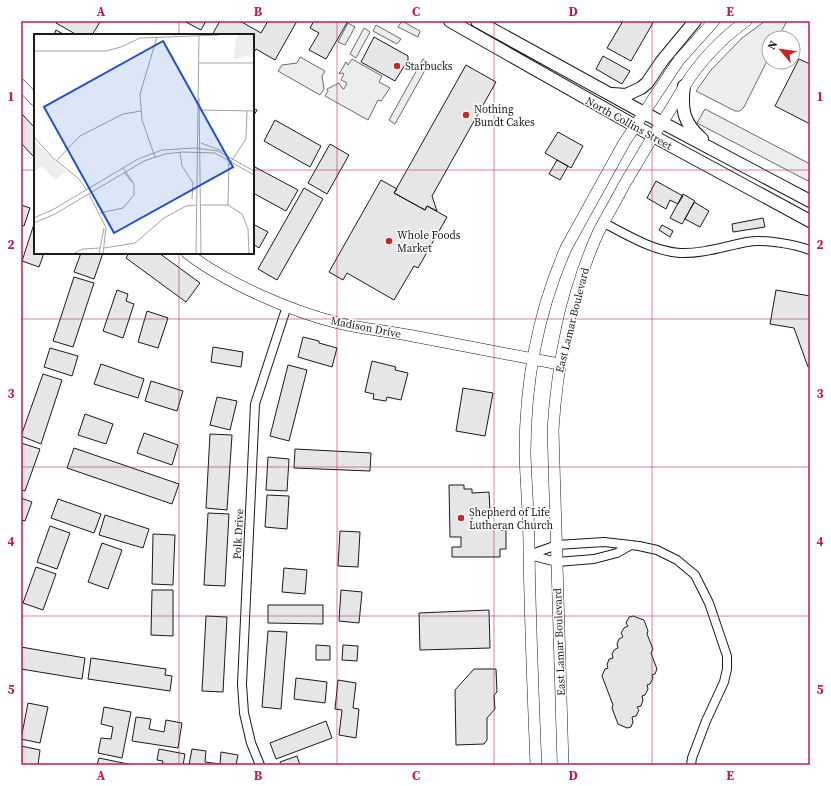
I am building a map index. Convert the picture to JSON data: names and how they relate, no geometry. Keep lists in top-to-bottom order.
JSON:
{
  "streets": {
    "main road": ["North Collins Street", "East Lamar Boulevard", "Madison Drive"],
    "street": ["Polk Drive"]
  },
  "crossings": [
    ["North Collins Street", "East Lamar Boulevard"],
    ["East Lamar Boulevard", "Madison Drive"],
    ["Madison Drive", "Polk Drive"]
  ],
  "places": [
    "Starbucks",
    "Nothing Bundt Cakes",
    "Whole Foods Market",
    "Shepherd of Life Lutheran Church"
  ],
  "north": "top left",
  "grid": {
    "columns": [
      "A",
      "B",
      "C",
      "D",
      "E"
    ],
    "rows": [
      "1",
      "2",
      "3",
      "4",
      "5"
    ]
  }
}
